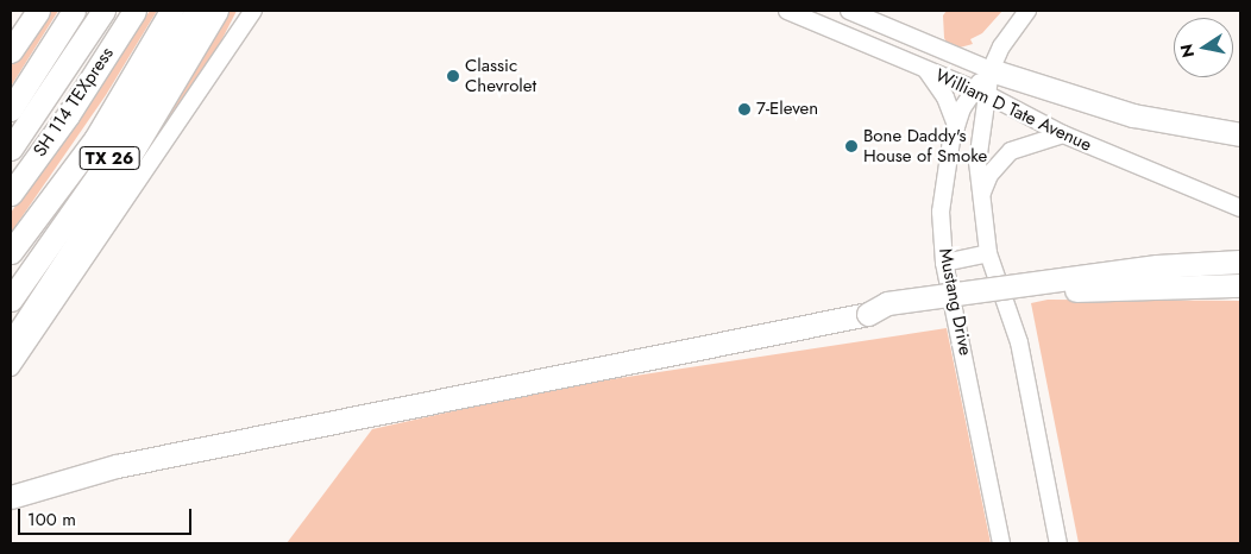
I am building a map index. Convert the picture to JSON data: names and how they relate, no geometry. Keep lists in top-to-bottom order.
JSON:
{
  "streets": {
    "highway": ["SH 114 TEXpress", "TX 26"],
    "main road": ["William D Tate Avenue", "Mustang Drive"]
  },
  "crossings": [
    ["William D Tate Avenue", "Mustang Drive"]
  ],
  "places": ["Classic Chevrolet", "7-Eleven", "Bone Daddy's House of Smoke"],
  "scale_bar": "100 m",
  "north": "left"
}
